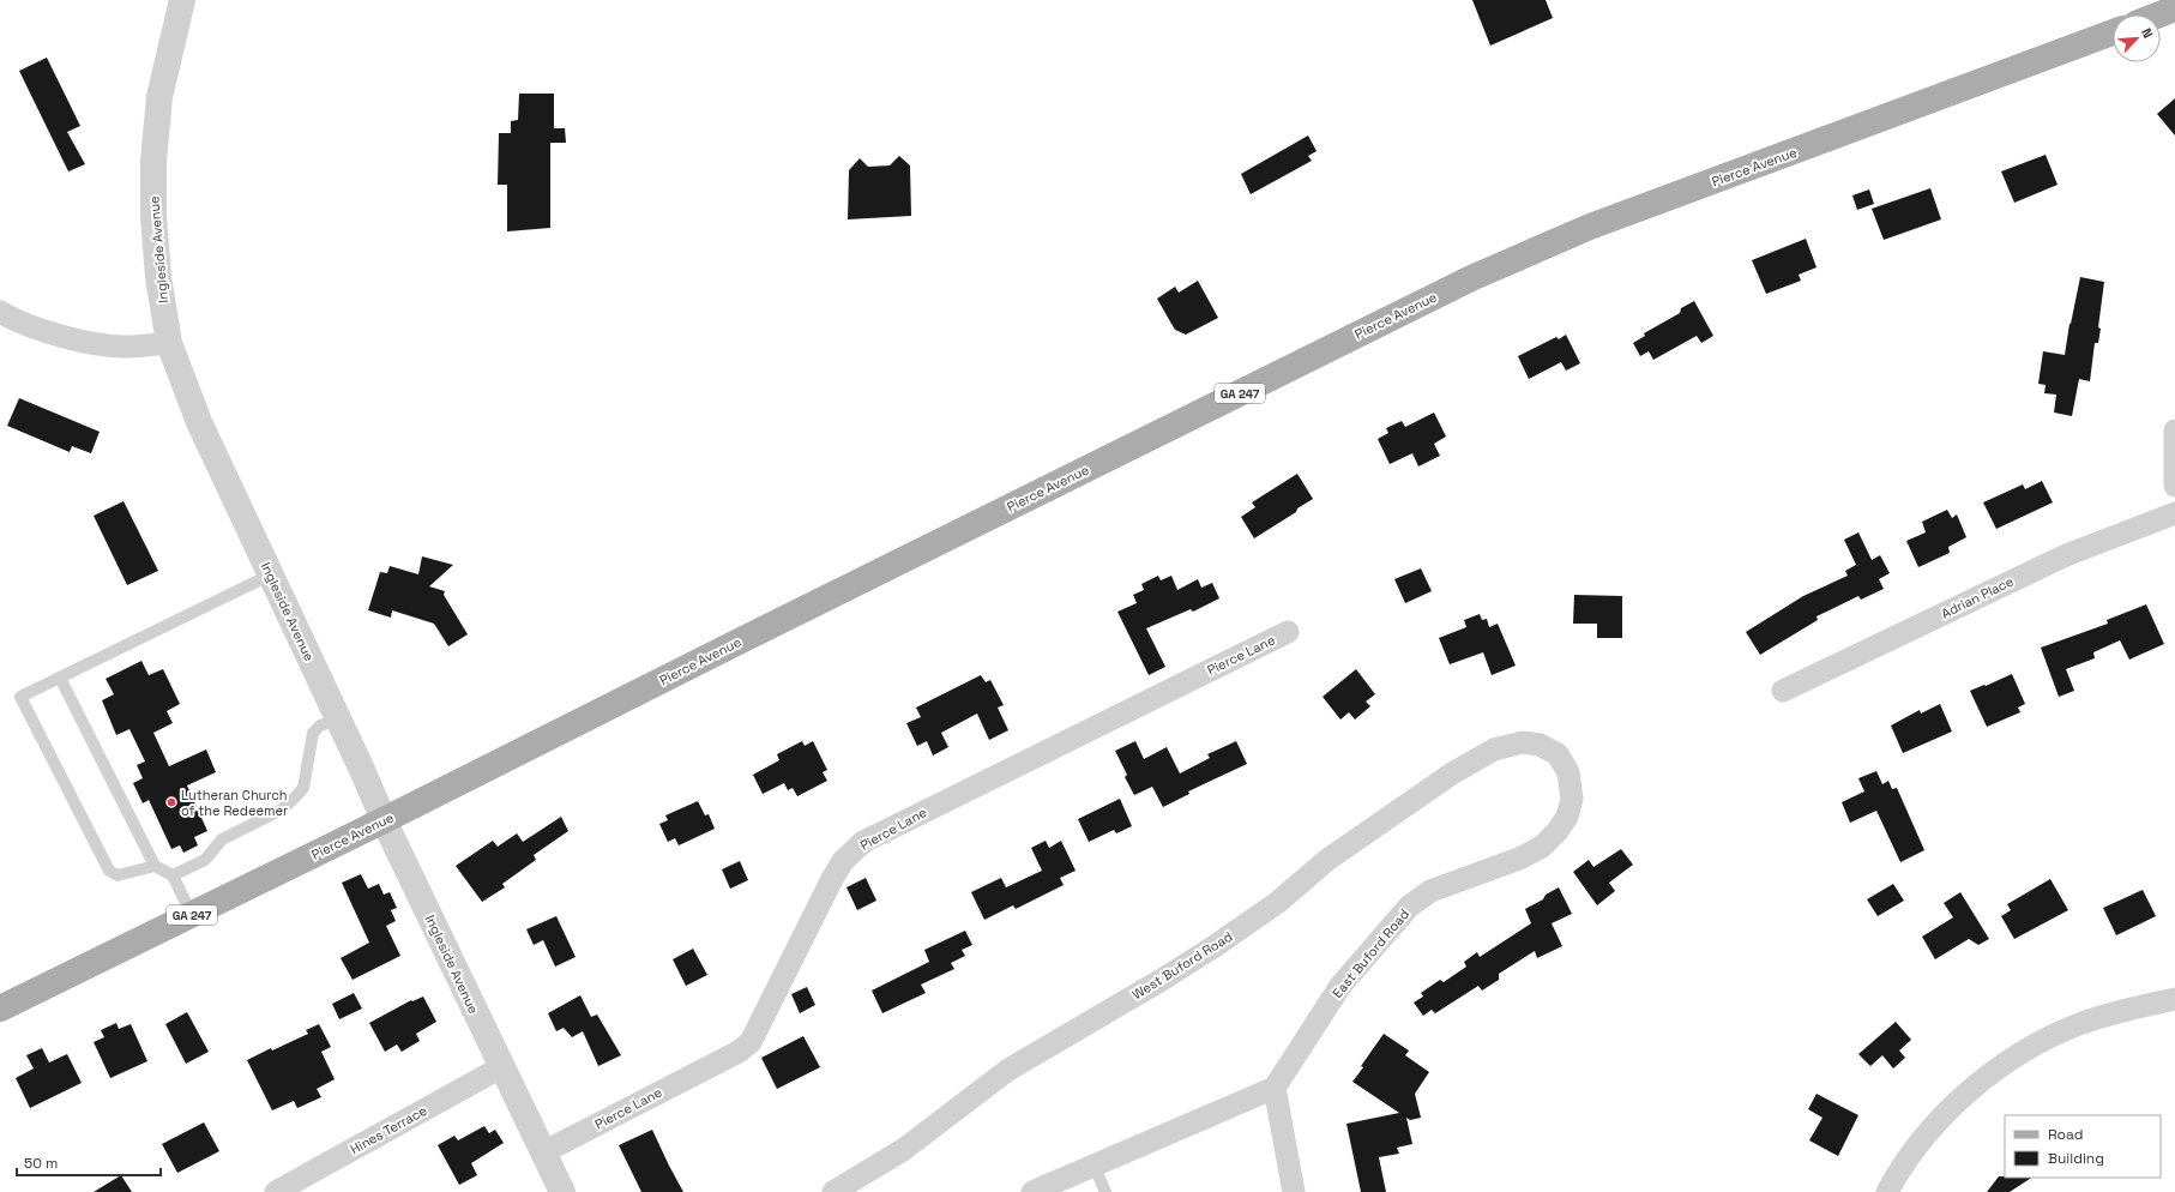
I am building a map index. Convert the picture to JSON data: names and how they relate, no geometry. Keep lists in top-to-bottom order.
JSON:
{
  "streets": {
    "main road": ["Pierce Avenue", "GA 247"],
    "street": [
      "Ingleside Avenue",
      "Adrian Place",
      "Pierce Lane",
      "East Buford Road",
      "West Buford Road",
      "Hines Terrace"
    ]
  },
  "crossings": [
    ["Pierce Avenue", "Ingleside Avenue"],
    ["Ingleside Avenue", "Pierce Lane"],
    ["Ingleside Avenue", "Hines Terrace"],
    ["East Buford Road", "West Buford Road"]
  ],
  "places": ["Lutheran Church of the Redeemer"],
  "legend": ["Road", "Building"],
  "scale_bar": "50 m",
  "north": "top right"
}
